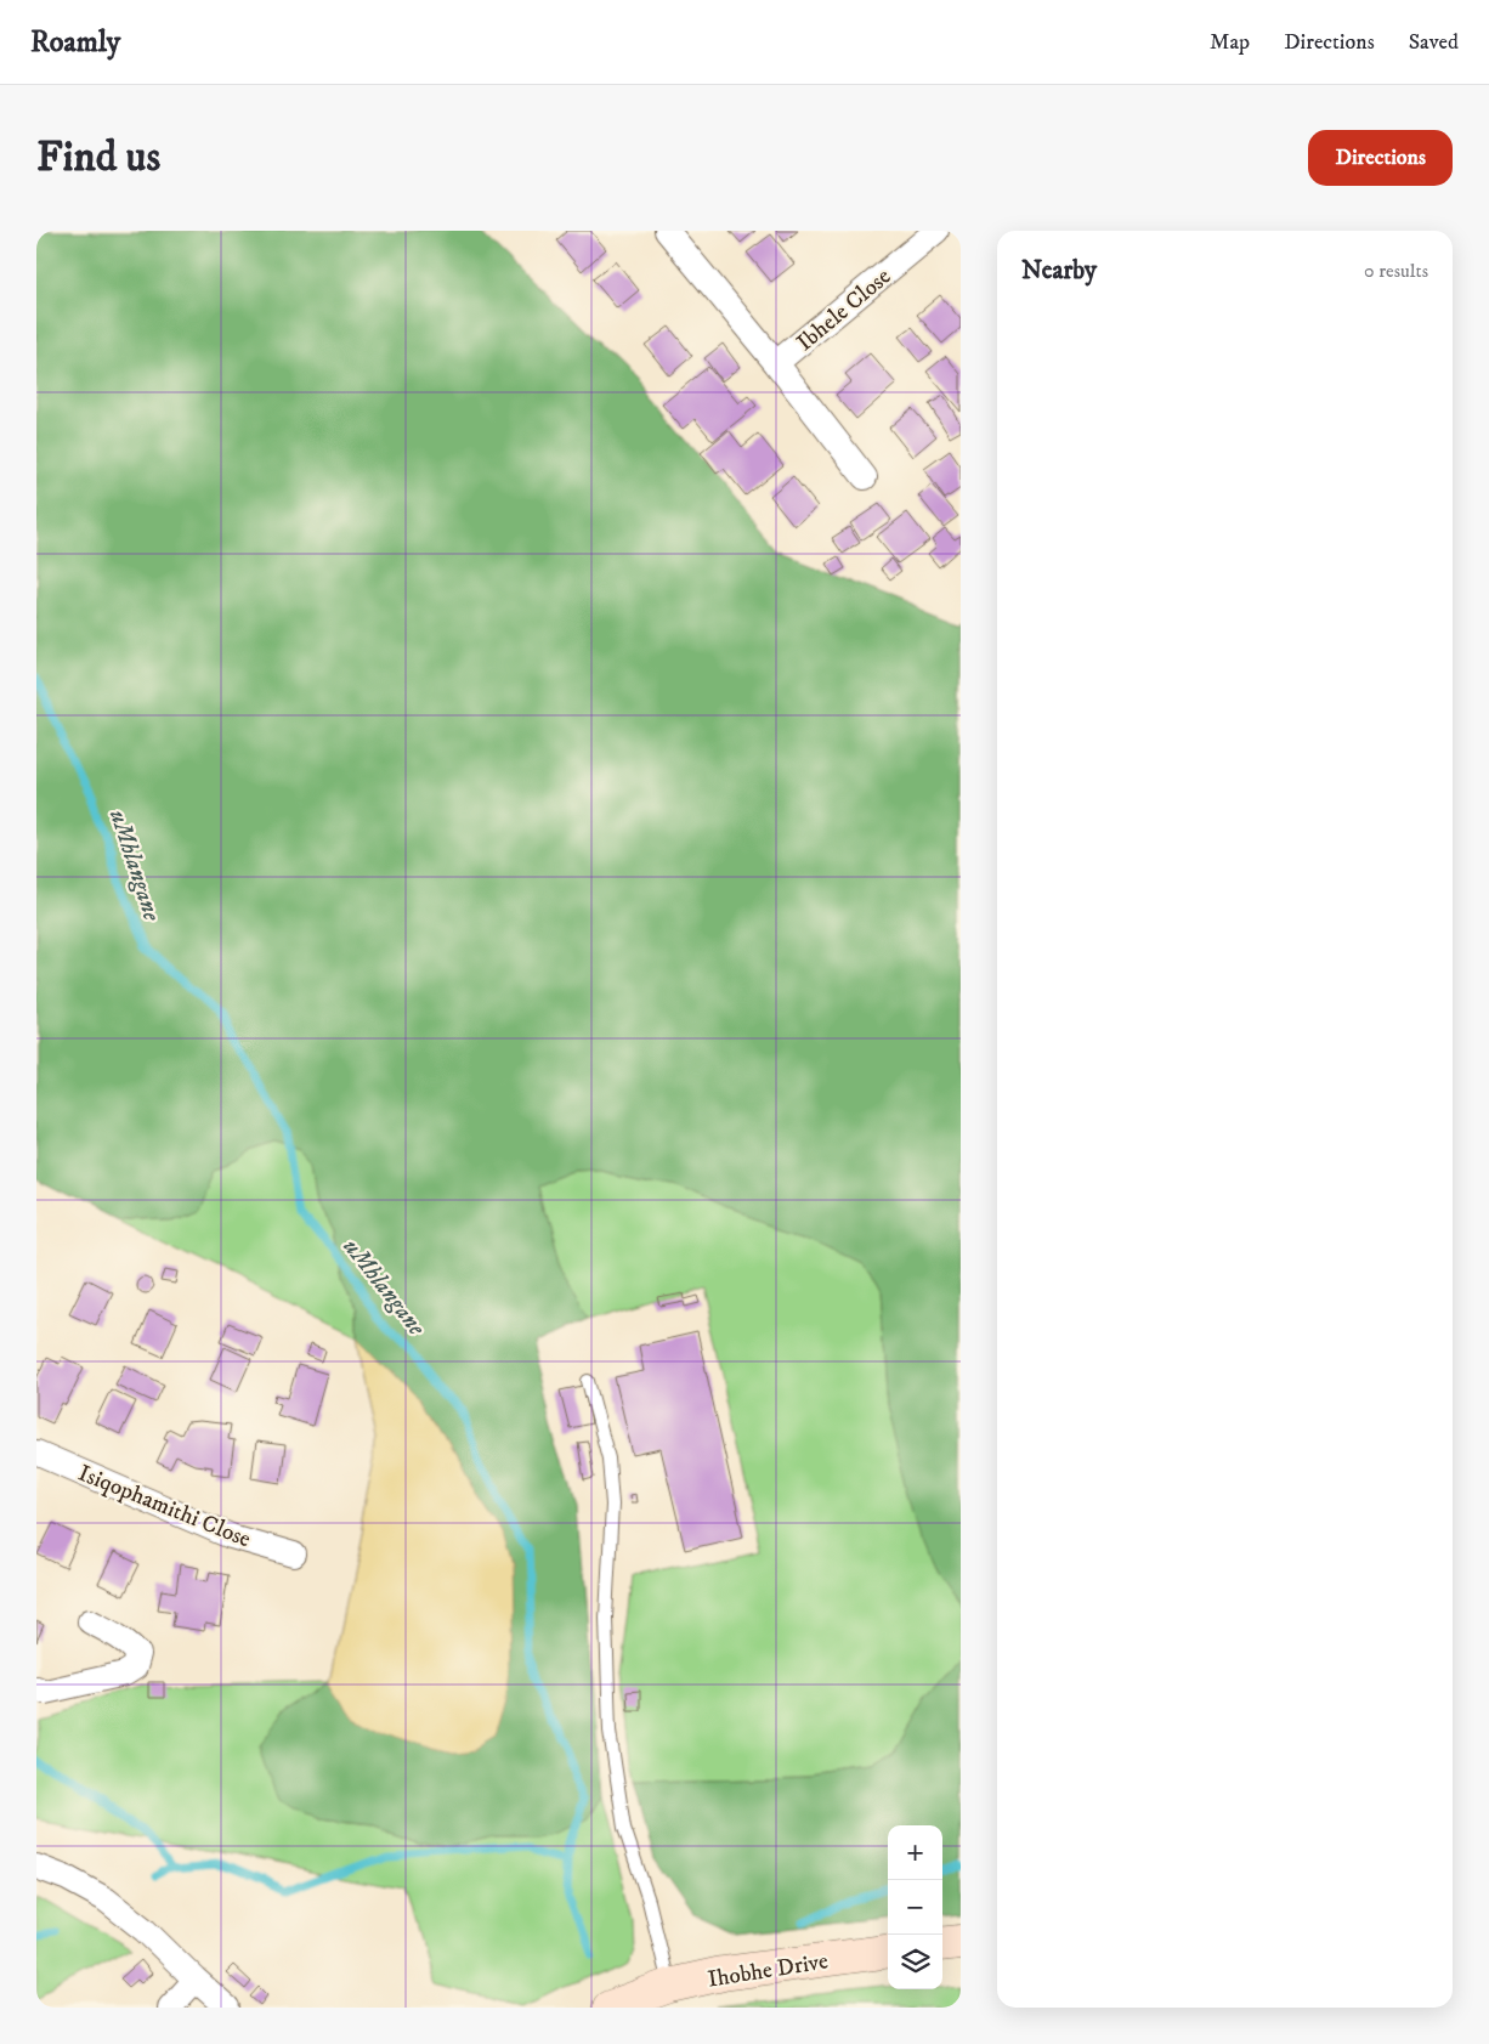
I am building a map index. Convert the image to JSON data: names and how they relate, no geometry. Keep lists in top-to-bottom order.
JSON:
{
  "streets": {
    "street": ["Ibhele Close", "Isiqophamithi Close", "Ihobhe Drive"]
  },
  "water": ["uMhlangane"],
  "page": {
    "header": "Roamly",
    "nav": ["Map", "Directions", "Saved"],
    "buttons": "Directions",
    "title": "Find us",
    "heading": ["Nearby", "0 results"],
    "map_buttons": ["+", "−"]
  }
}
